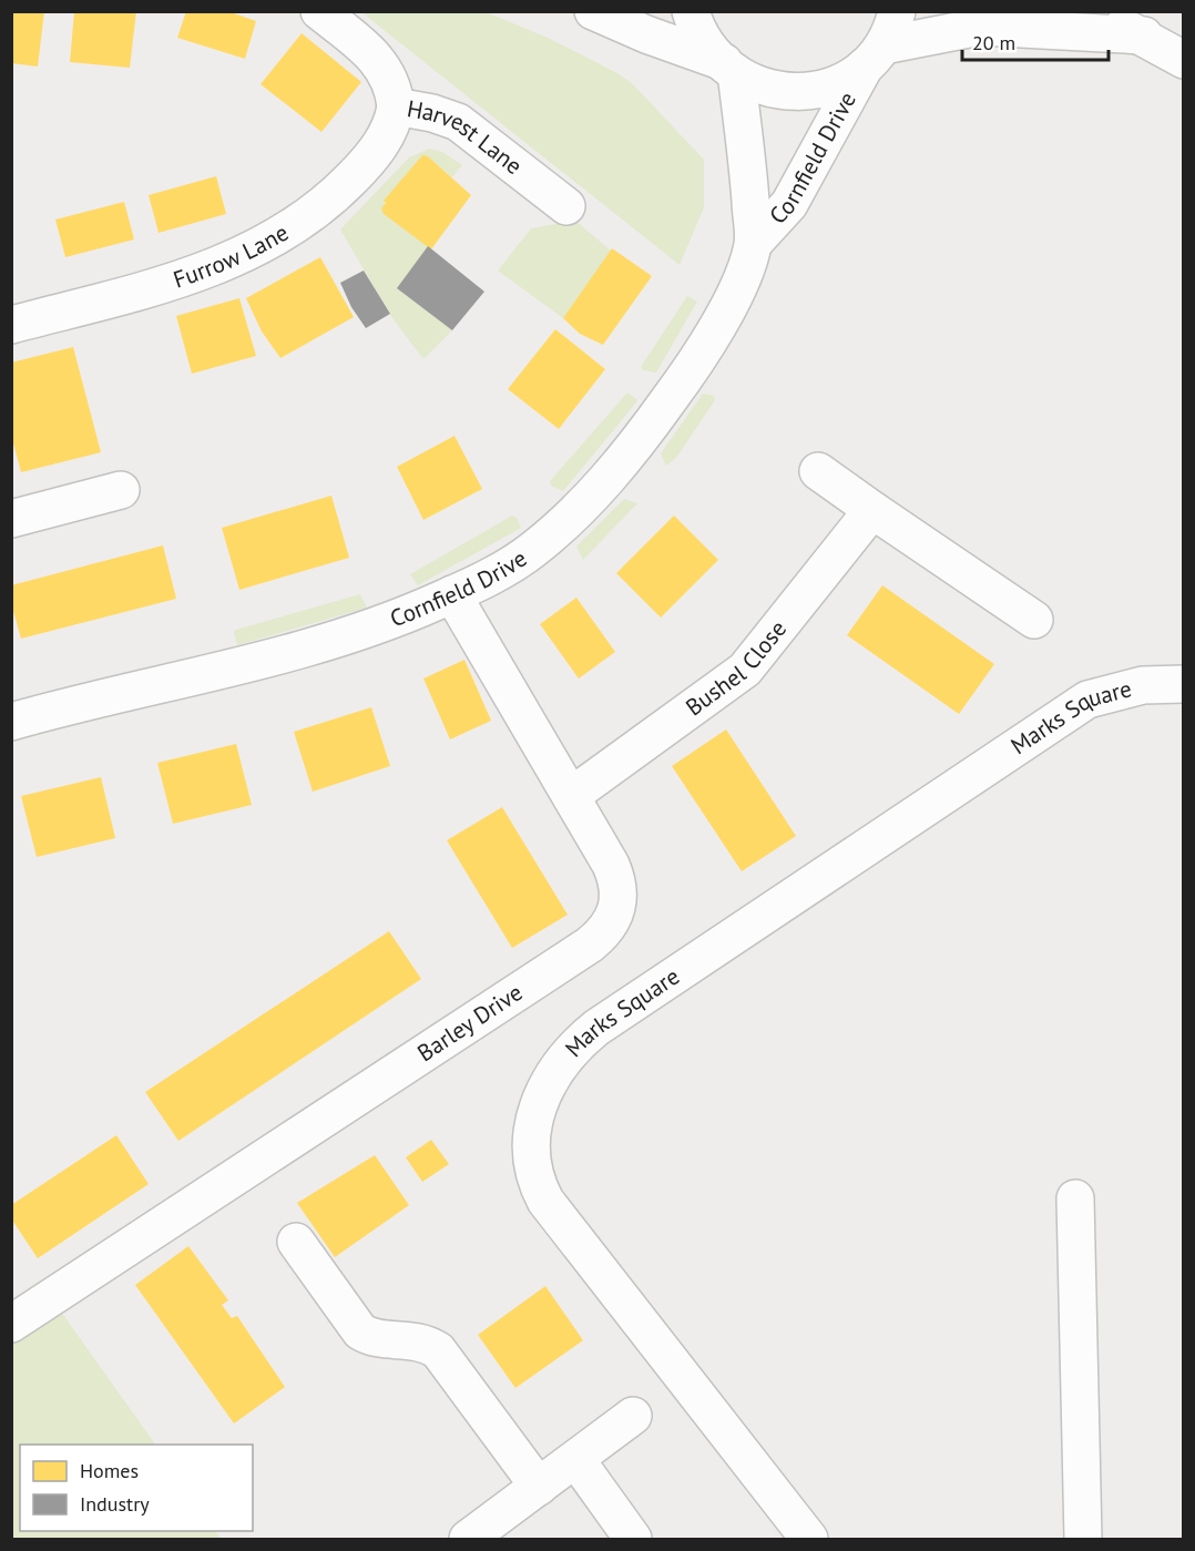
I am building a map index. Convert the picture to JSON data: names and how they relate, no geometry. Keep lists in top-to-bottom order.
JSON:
{
  "streets": {
    "street": [
      "Harvest Lane",
      "Cornfield Drive",
      "Furrow Lane",
      "Bushel Close",
      "Marks Square",
      "Barley Drive"
    ]
  },
  "crossings": [
    ["Harvest Lane", "Furrow Lane"],
    ["Cornfield Drive", "Barley Drive"],
    ["Bushel Close", "Barley Drive"]
  ],
  "legend": ["Homes", "Industry"],
  "scale_bar": "20 m"
}
